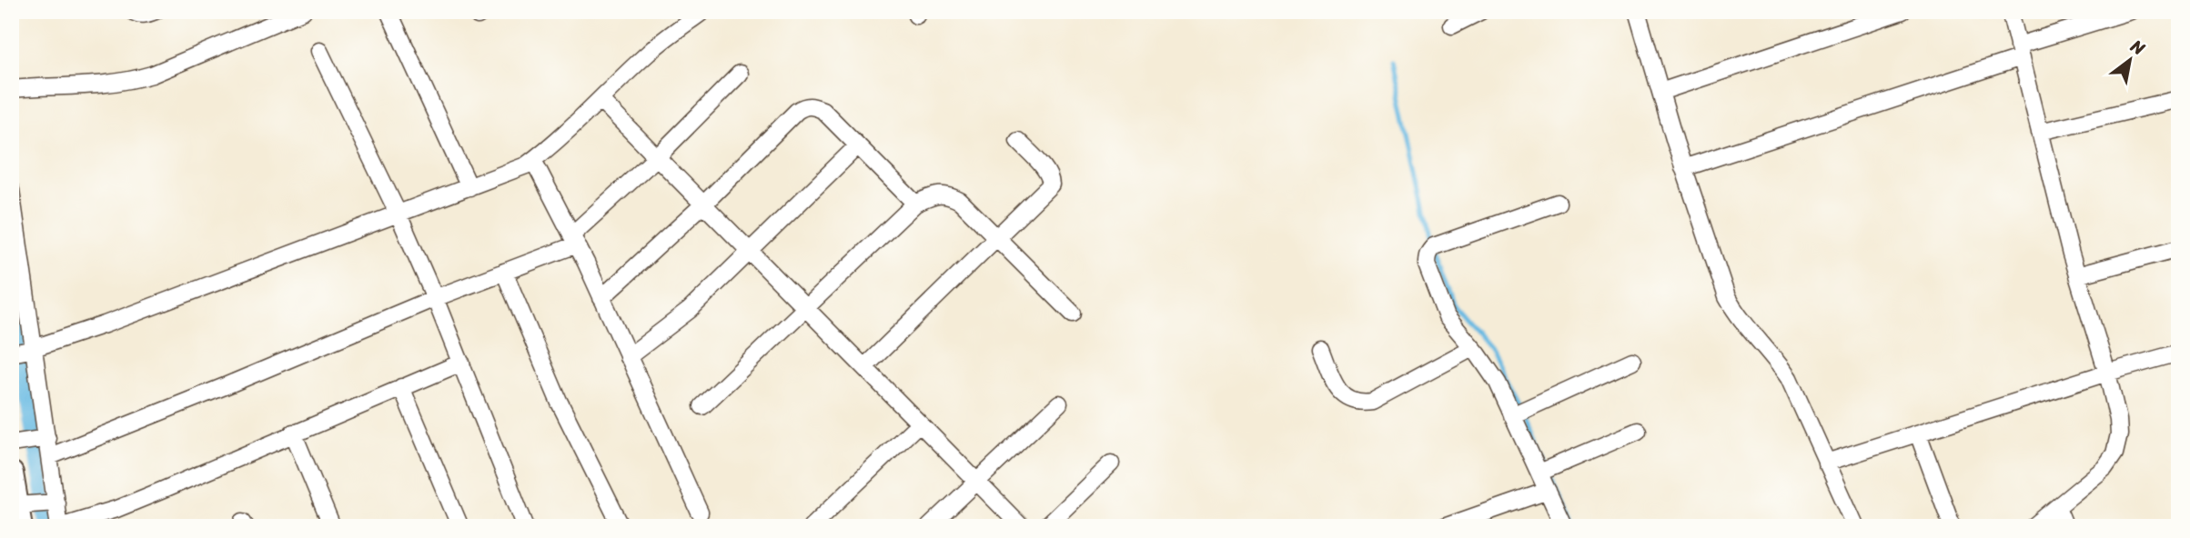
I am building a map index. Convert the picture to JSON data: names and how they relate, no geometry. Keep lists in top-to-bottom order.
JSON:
{
  "north": "top right"
}
